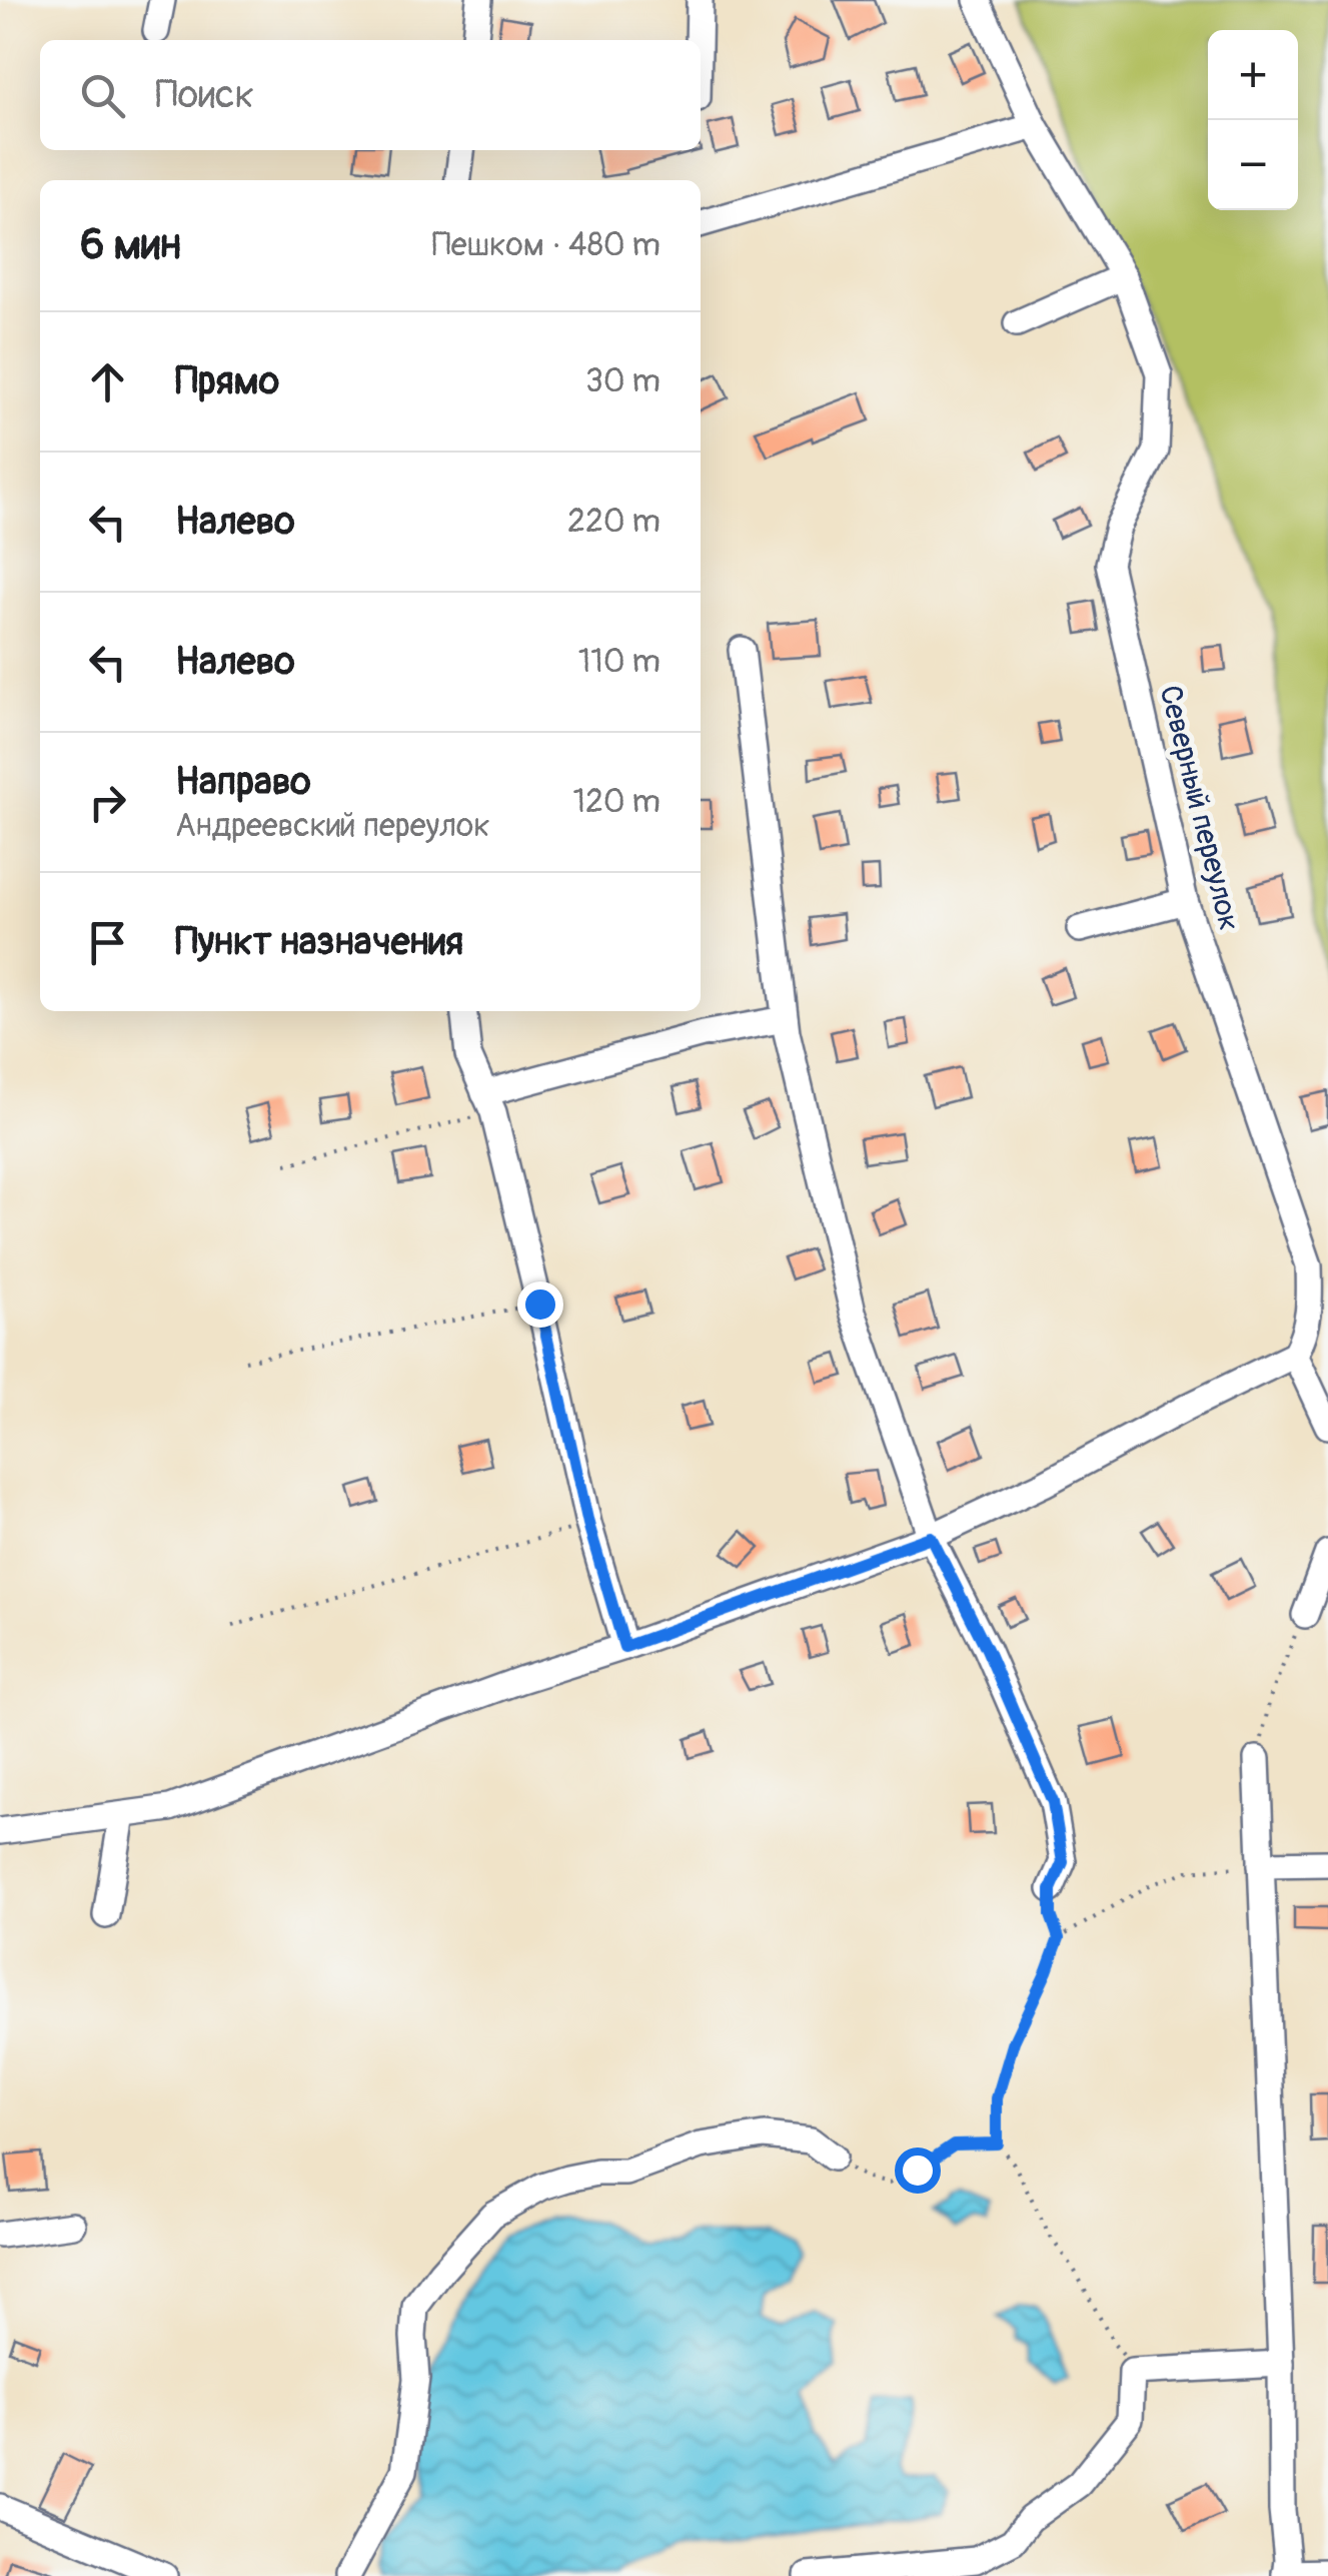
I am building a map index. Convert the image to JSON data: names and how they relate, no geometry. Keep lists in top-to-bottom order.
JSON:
{
  "streets": {
    "street": ["Северный переулок"]
  },
  "page": {
    "map_buttons": ["+", "−"],
    "search": "Поиск",
    "heading": ["6 мин", "Пешком · 480 m"],
    "list": [
      ["Прямо", "30 m"],
      ["Налево", "220 m"],
      ["Налево", "110 m"],
      ["Направо", "Андреевский переулок", "120 m"],
      "Пункт назначения"
    ]
  }
}
